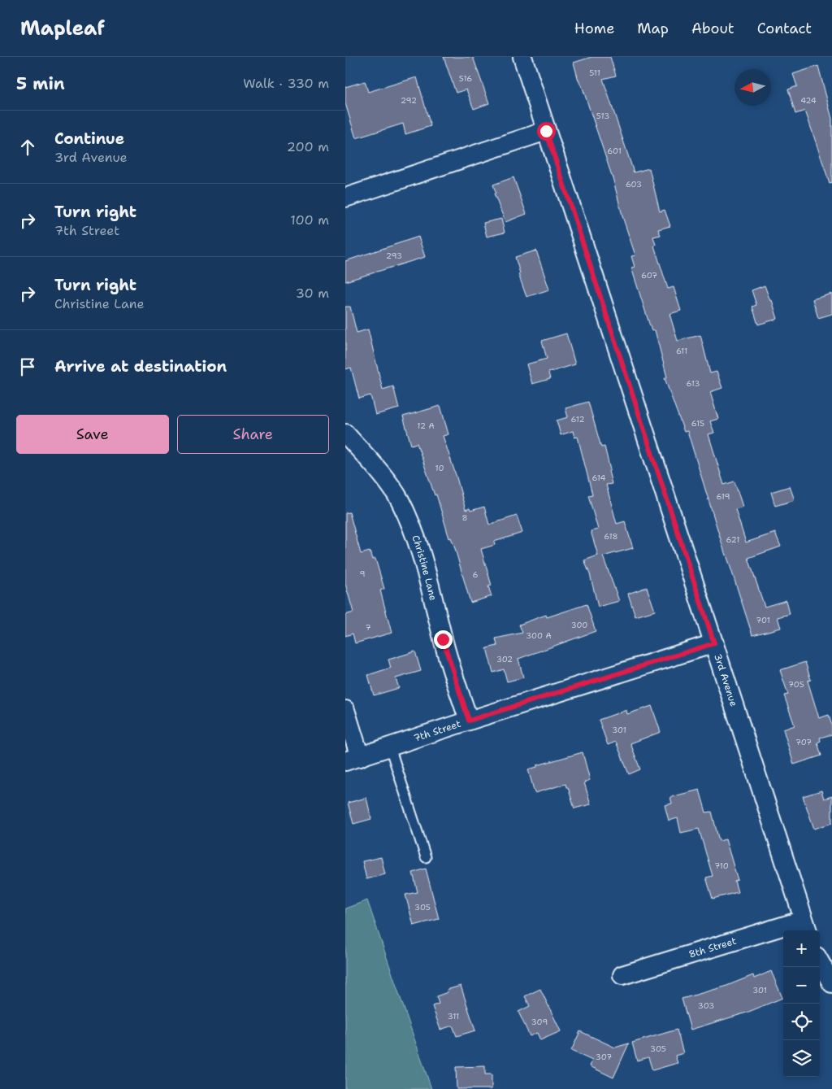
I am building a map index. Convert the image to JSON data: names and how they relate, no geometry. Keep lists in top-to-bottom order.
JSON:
{
  "streets": {
    "street": [
      "Christine Lane",
      "3rd Avenue",
      "7th Street",
      "8th Street"
    ]
  },
  "crossings": [
    ["Christine Lane", "7th Street"],
    ["3rd Avenue", "7th Street"],
    ["3rd Avenue", "8th Street"]
  ],
  "house_numbers": [
    "511",
    "516",
    "292",
    "424",
    "513",
    "601",
    "603",
    "293",
    "607",
    "611",
    "613",
    "612",
    "615",
    "12 A",
    "10",
    "614",
    "619",
    "8",
    "618",
    "621",
    "9",
    "6",
    "701",
    "300",
    "7",
    "300 A",
    "302",
    "705",
    "301",
    "707",
    "710",
    "305",
    "301",
    "303",
    "311",
    "309",
    "305",
    "307"
  ],
  "north": "left",
  "page": {
    "header": "Mapleaf",
    "nav": [
      "Home",
      "Map",
      "About",
      "Contact"
    ],
    "heading": ["5 min", "Walk · 330 m"],
    "list": [
      ["Continue", "3rd Avenue", "200 m"],
      ["Turn right", "7th Street", "100 m"],
      ["Turn right", "Christine Lane", "30 m"],
      "Arrive at destination"
    ],
    "buttons": ["Save", "Share"],
    "map_buttons": ["+", "−"]
  }
}
